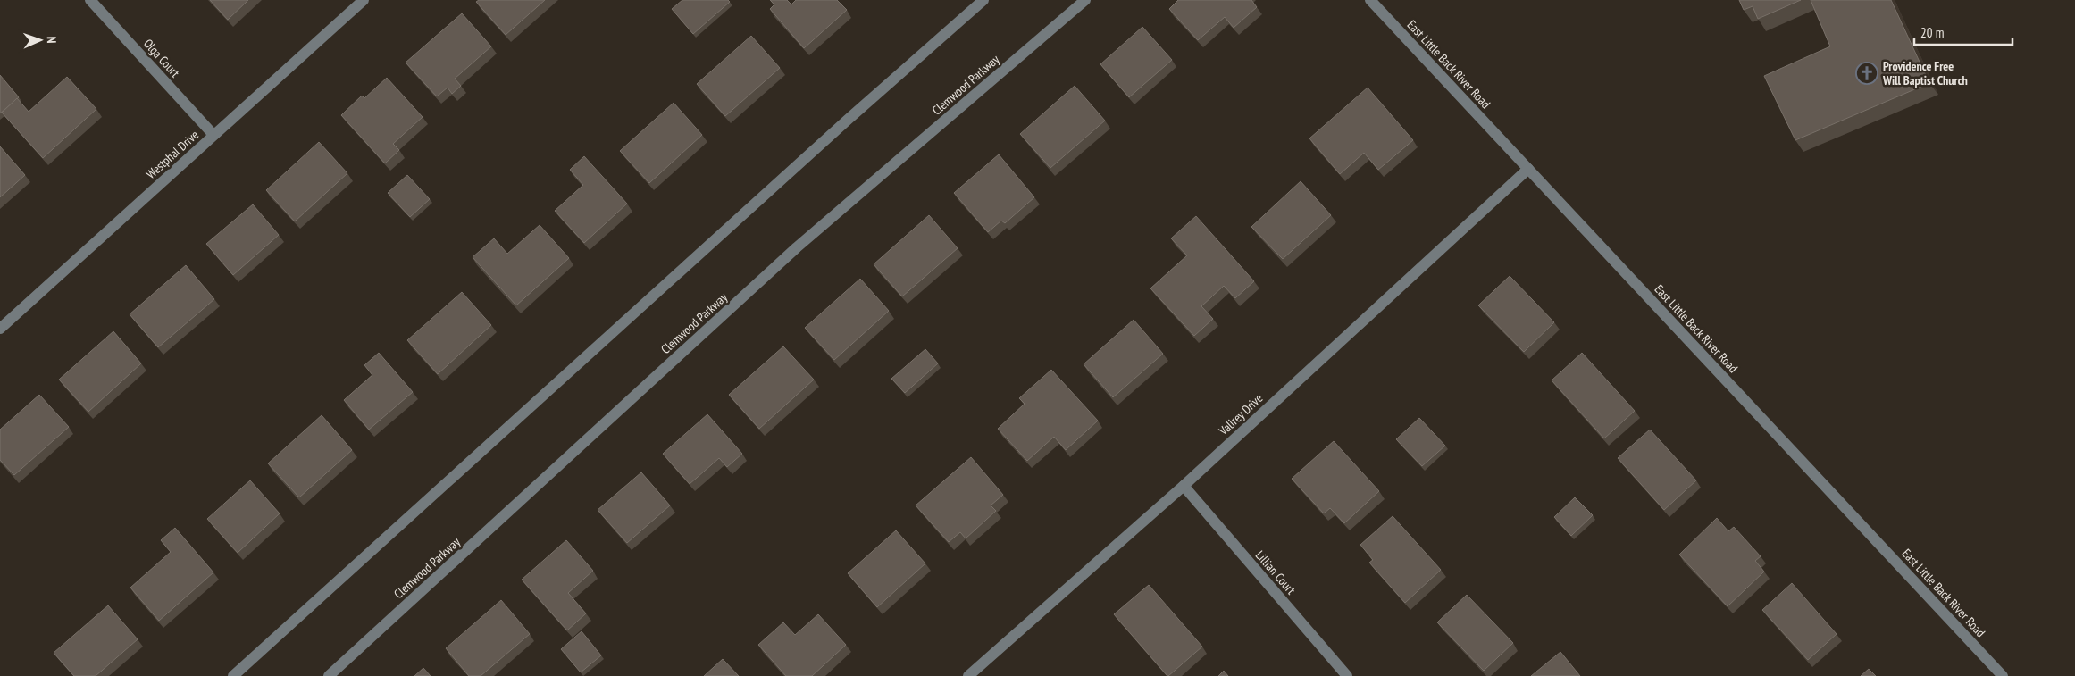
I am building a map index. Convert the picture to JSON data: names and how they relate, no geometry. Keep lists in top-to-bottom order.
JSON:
{
  "streets": {
    "street": [
      "Olga Court",
      "East Little Back River Road",
      "Clemwood Parkway",
      "Westphal Drive",
      "Valirey Drive",
      "Lillian Court"
    ]
  },
  "crossings": [
    ["Olga Court", "Westphal Drive"],
    ["East Little Back River Road", "Valirey Drive"],
    ["Valirey Drive", "Lillian Court"]
  ],
  "places": {
    "church": ["Providence Free Will Baptist Church"]
  },
  "scale_bar": "20 m",
  "north": "right"
}
